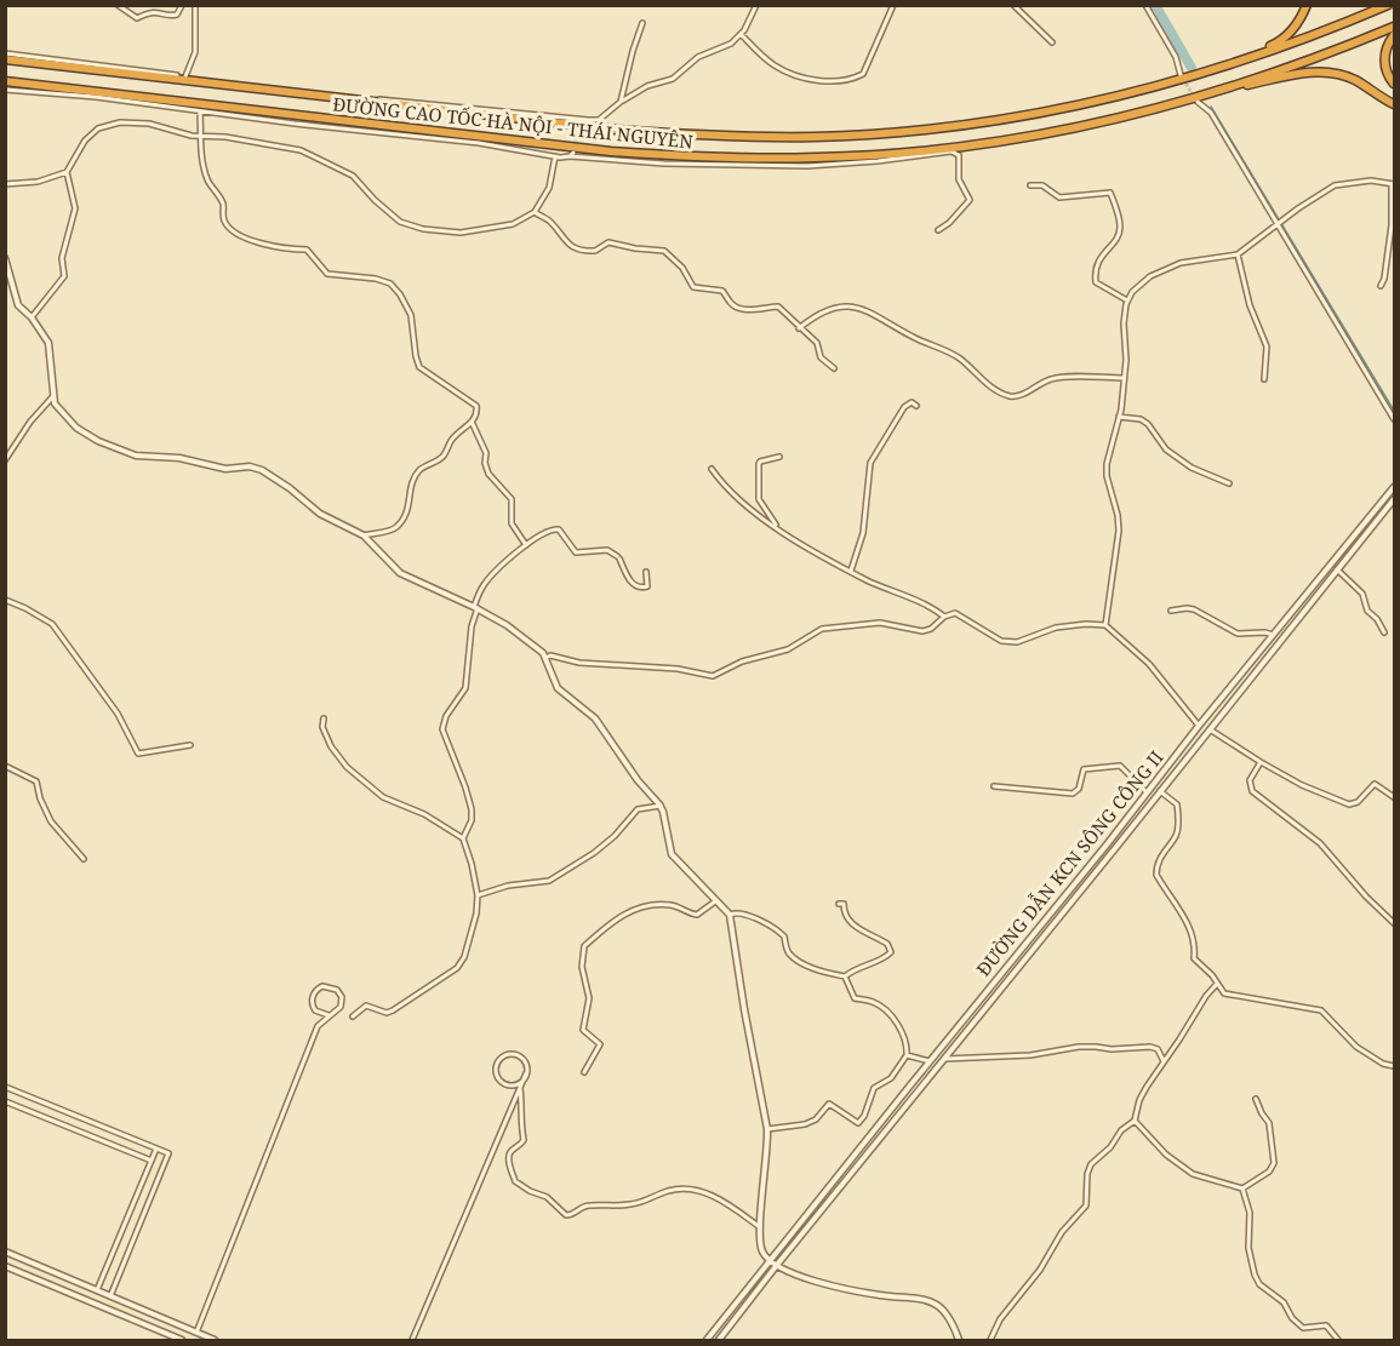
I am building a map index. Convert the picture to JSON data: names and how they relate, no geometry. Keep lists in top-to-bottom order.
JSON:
{
  "streets": {
    "highway": ["ĐƯỜNG CAO TỐC HÀ NỘI - THÁI NGUYÊN"],
    "street": ["ĐƯỜNG DẪN KCN SÔNG CÔNG II"]
  }
}
